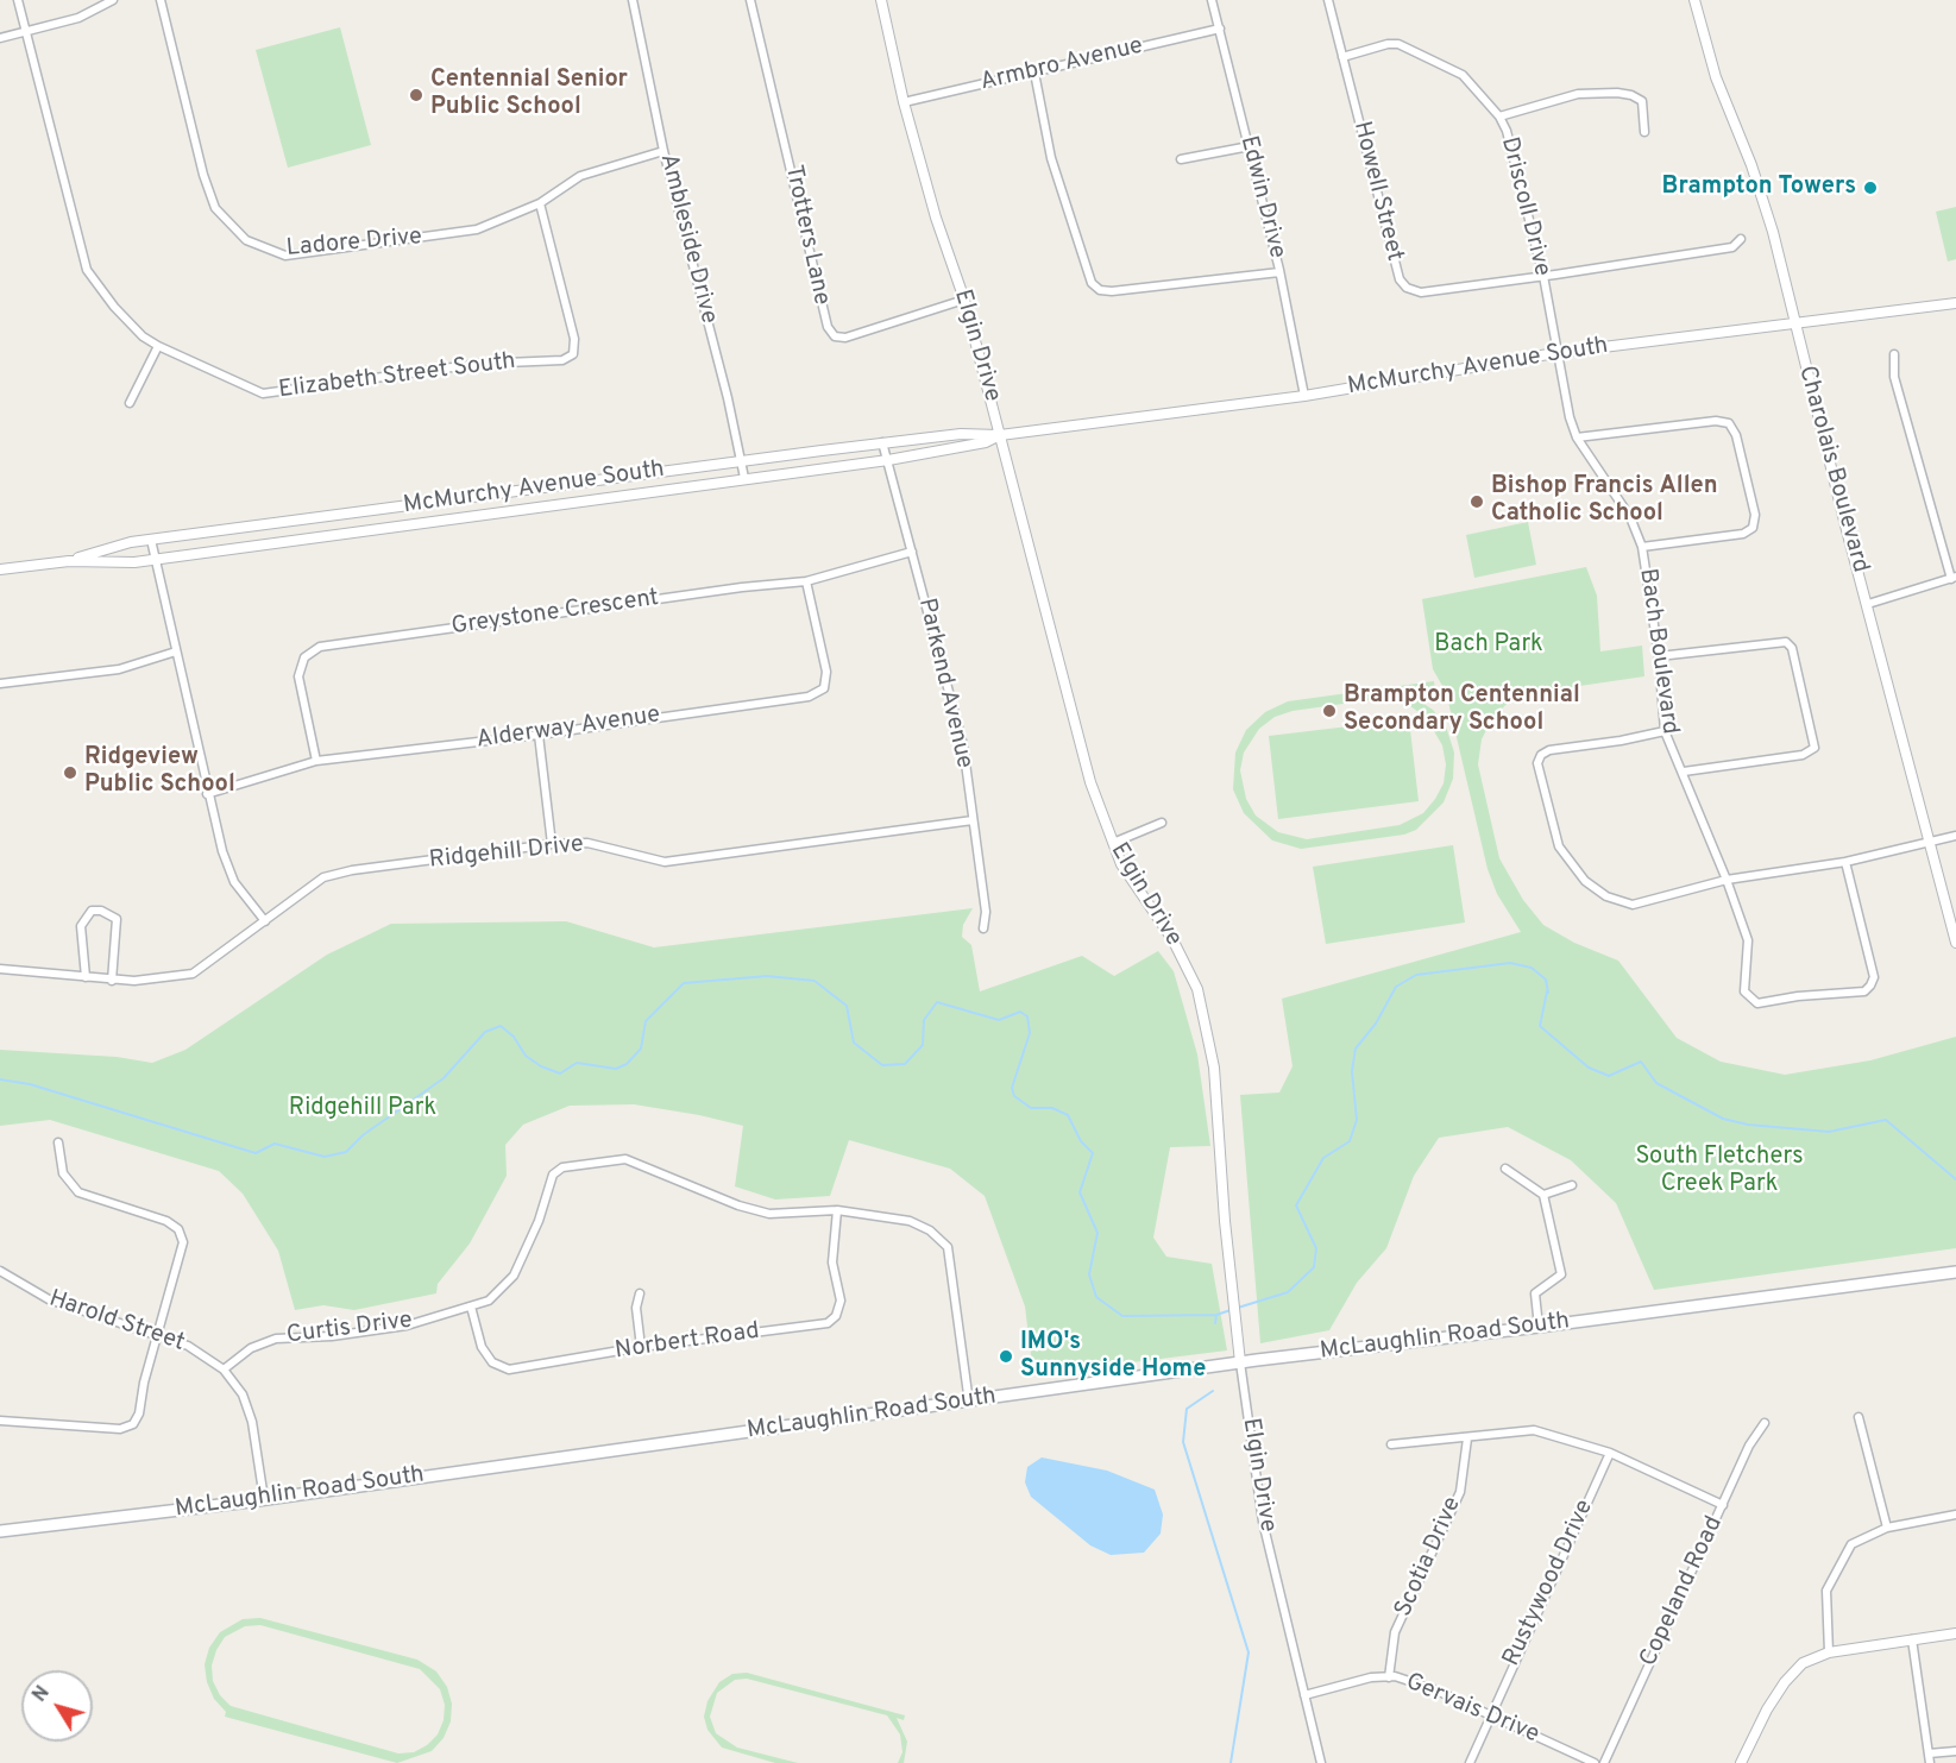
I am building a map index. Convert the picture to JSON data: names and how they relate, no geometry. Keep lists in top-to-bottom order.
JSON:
{
  "streets": {
    "main road": ["McLaughlin Road South"],
    "street": [
      "Armbro Avenue",
      "Howell Street",
      "Edwin Drive",
      "Driscoll Drive",
      "Trotters Lane",
      "Ambleside Drive",
      "Ladore Drive",
      "Elgin Drive",
      "McMurchy Avenue South",
      "Elizabeth Street South",
      "Charolais Boulevard",
      "Greystone Crescent",
      "Bach Boulevard",
      "Parkend Avenue",
      "Alderway Avenue",
      "Ridgehill Drive",
      "Harold Street",
      "Curtis Drive",
      "Norbert Road",
      "Scotia Drive",
      "Rustywood Drive",
      "Copeland Road",
      "Gervais Drive"
    ]
  },
  "crossings": [
    ["Armbro Avenue", "Edwin Drive"],
    ["Armbro Avenue", "Elgin Drive"],
    ["Howell Street", "Driscoll Drive"],
    ["Edwin Drive", "McMurchy Avenue South"],
    ["Driscoll Drive", "McMurchy Avenue South"],
    ["Driscoll Drive", "Bach Boulevard"],
    ["Trotters Lane", "Elgin Drive"],
    ["Ambleside Drive", "Ladore Drive"],
    ["Ambleside Drive", "McMurchy Avenue South"],
    ["Ladore Drive", "Elizabeth Street South"],
    ["Elgin Drive", "McMurchy Avenue South"],
    ["Elgin Drive", "McLaughlin Road South"],
    ["Elgin Drive", "Gervais Drive"],
    ["McMurchy Avenue South", "Charolais Boulevard"],
    ["McMurchy Avenue South", "Bach Boulevard"],
    ["McMurchy Avenue South", "Parkend Avenue"],
    ["Greystone Crescent", "Parkend Avenue"],
    ["Greystone Crescent", "Alderway Avenue"],
    ["Parkend Avenue", "Ridgehill Drive"],
    ["Harold Street", "Curtis Drive"],
    ["Harold Street", "McLaughlin Road South"],
    ["Curtis Drive", "McLaughlin Road South"],
    ["Curtis Drive", "Norbert Road"],
    ["Scotia Drive", "Gervais Drive"],
    ["Rustywood Drive", "Gervais Drive"]
  ],
  "parks": ["Bach Park", "Ridgehill Park", "South Fletchers Creek Park"],
  "places": [
    "Centennial Senior Public School",
    "Brampton Towers",
    "Bishop Francis Allen Catholic School",
    "Brampton Centennial Secondary School",
    "Ridgeview Public School",
    "IMO's Sunnyside Home"
  ],
  "north": "top left"
}
